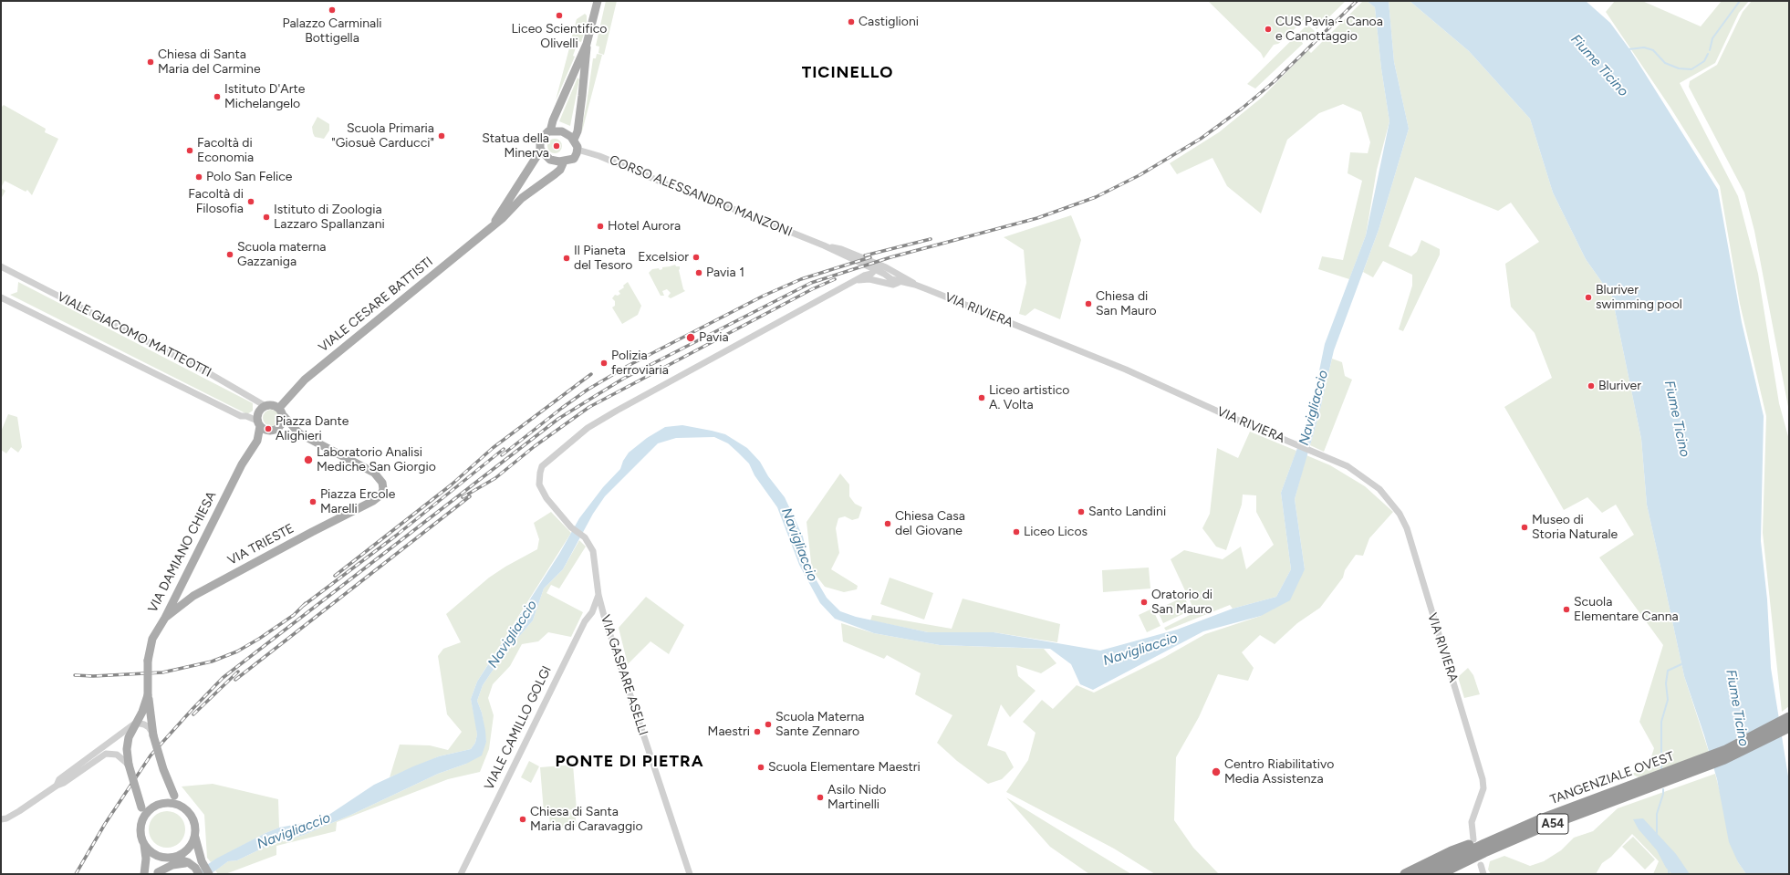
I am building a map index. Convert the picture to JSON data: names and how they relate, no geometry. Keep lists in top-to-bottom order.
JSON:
{
  "streets": {
    "highway": ["TANGENZIALE OVEST", "A54"],
    "main road": ["VIALE CESARE BATTISTI", "VIA TRIESTE", "VIA DAMIANO CHIESA"],
    "street": [
      "CORSO ALESSANDRO MANZONI",
      "VIA RIVIERA",
      "VIALE GIACOMO MATTEOTTI",
      "VIA GASPARE ASELLI",
      "VIALE CAMILLO GOLGI"
    ]
  },
  "crossings": [
    ["CORSO ALESSANDRO MANZONI", "VIALE CESARE BATTISTI"],
    ["CORSO ALESSANDRO MANZONI", "VIA RIVIERA"],
    ["CORSO ALESSANDRO MANZONI", "VIA GASPARE ASELLI"],
    ["VIALE CESARE BATTISTI", "VIALE GIACOMO MATTEOTTI"],
    ["VIALE CESARE BATTISTI", "VIA TRIESTE"],
    ["VIALE CESARE BATTISTI", "VIA DAMIANO CHIESA"],
    ["VIA RIVIERA", "VIA GASPARE ASELLI"],
    ["VIALE GIACOMO MATTEOTTI", "VIA TRIESTE"],
    ["VIALE GIACOMO MATTEOTTI", "VIA DAMIANO CHIESA"],
    ["VIA TRIESTE", "VIA DAMIANO CHIESA"],
    ["VIA GASPARE ASELLI", "VIALE CAMILLO GOLGI"]
  ],
  "districts": ["TICINELLO", "PONTE DI PIETRA"],
  "water": ["Fiume Ticino", "Navigliaccio"],
  "places": [
    "Palazzo Carminali Bottigella",
    "Liceo Scientifico Olivelli",
    "Castiglioni",
    "CUS Pavia - Canoa e Canottaggio",
    "Chiesa di Santa Maria del Carmine",
    "Istituto D'Arte Michelangelo",
    "Scuola Primaria \"Giosuè Carducci\"",
    "Statua della Minerva",
    "Facoltà di Economia",
    "Polo San Felice",
    "Facoltà di Filosofia",
    "Istituto di Zoologia Lazzaro Spallanzani",
    "Hotel Aurora",
    "Scuola materna Gazzaniga",
    "Excelsior",
    "Il Pianeta del Tesoro",
    "Pavia 1",
    "Bluriver swimming pool",
    "Chiesa di San Mauro",
    "Pavia",
    "Polizia ferroviaria",
    "Bluriver",
    "Liceo artistico A. Volta",
    "Piazza Dante Alighieri",
    "Laboratorio Analisi Mediche San Giorgio",
    "Piazza Ercole Marelli",
    "Santo Landini",
    "Chiesa Casa del Giovane",
    "Museo di Storia Naturale",
    "Liceo Licos",
    "Oratorio di San Mauro",
    "Scuola Elementare Canna",
    "Scuola Materna Sante Zennaro",
    "Maestri",
    "Scuola Elementare Maestri",
    "Centro Riabilitativo Media Assistenza",
    "Asilo Nido Martinelli",
    "Chiesa di Santa Maria di Caravaggio"
  ]
}
